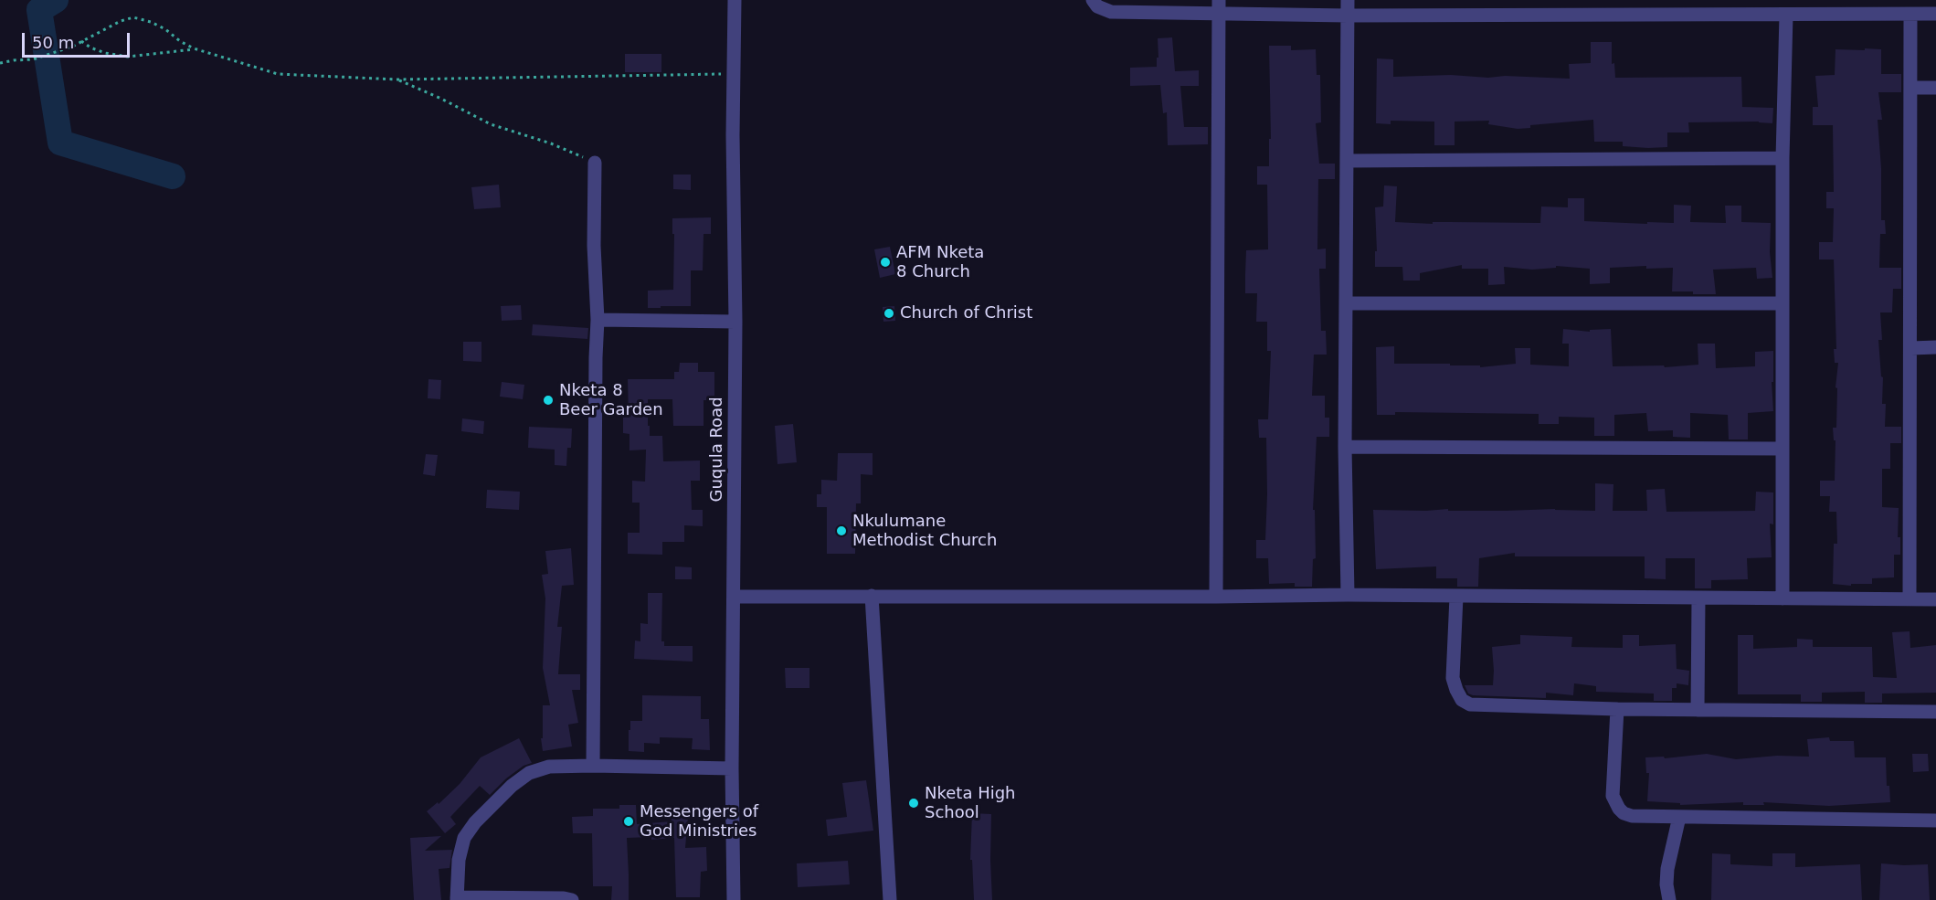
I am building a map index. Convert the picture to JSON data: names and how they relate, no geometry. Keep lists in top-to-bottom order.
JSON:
{
  "streets": {
    "street": ["Guqula Road"]
  },
  "places": [
    "AFM Nketa 8 Church",
    "Church of Christ",
    "Nketa 8 Beer Garden",
    "Nkulumane Methodist Church",
    "Nketa High School",
    "Messengers of God Ministries"
  ],
  "scale_bar": "50 m"
}
